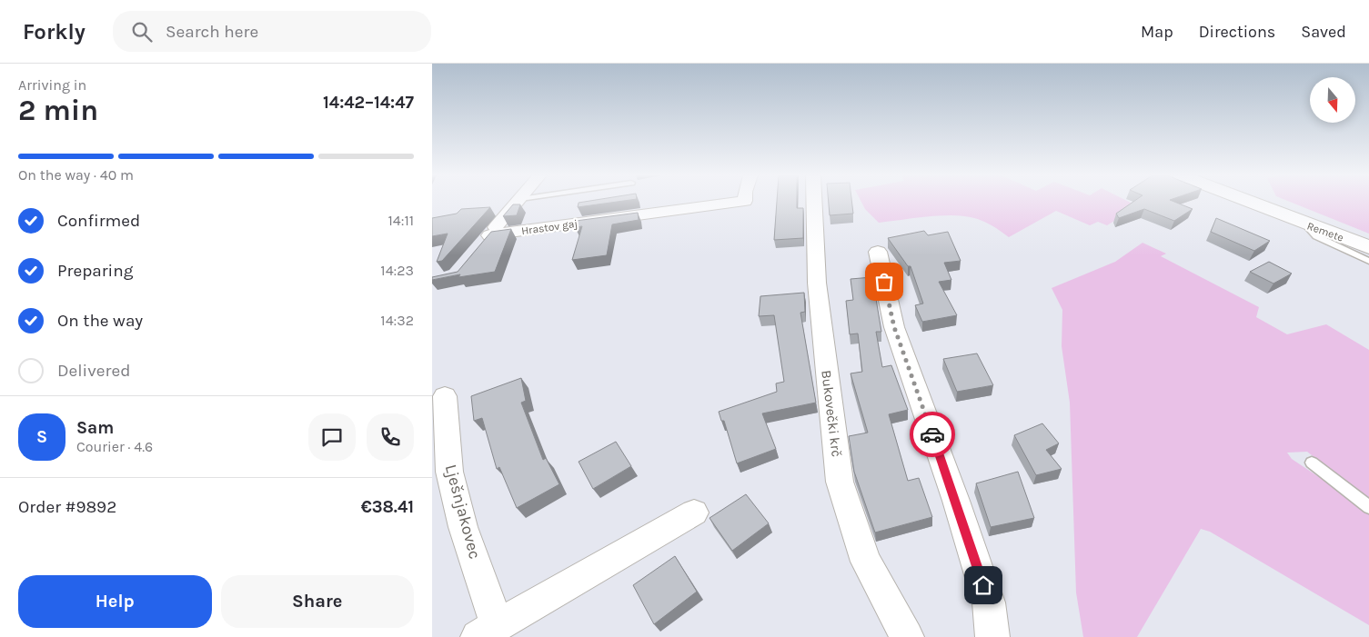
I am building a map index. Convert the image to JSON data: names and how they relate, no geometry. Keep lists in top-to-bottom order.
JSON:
{
  "streets": {
    "street": [
      "Hrastov gaj",
      "Remete",
      "Bukovečki krč",
      "Lješnjakovec"
    ]
  },
  "north": "bottom",
  "page": {
    "header": "Forkly",
    "search": "Search here",
    "nav": ["Map", "Directions", "Saved"],
    "heading": ["2 min", "Arriving in", "14:42–14:47"],
    "panel": [
      "Sam",
      "Courier · 4.6",
      "Order #9892",
      "€38.41"
    ],
    "bar": "On the way · 40 m",
    "list": [
      ["Confirmed", "14:11"],
      ["Preparing", "14:23"],
      ["On the way", "14:32"],
      "Delivered"
    ],
    "round": "S",
    "buttons": ["Help", "Share"]
  }
}
